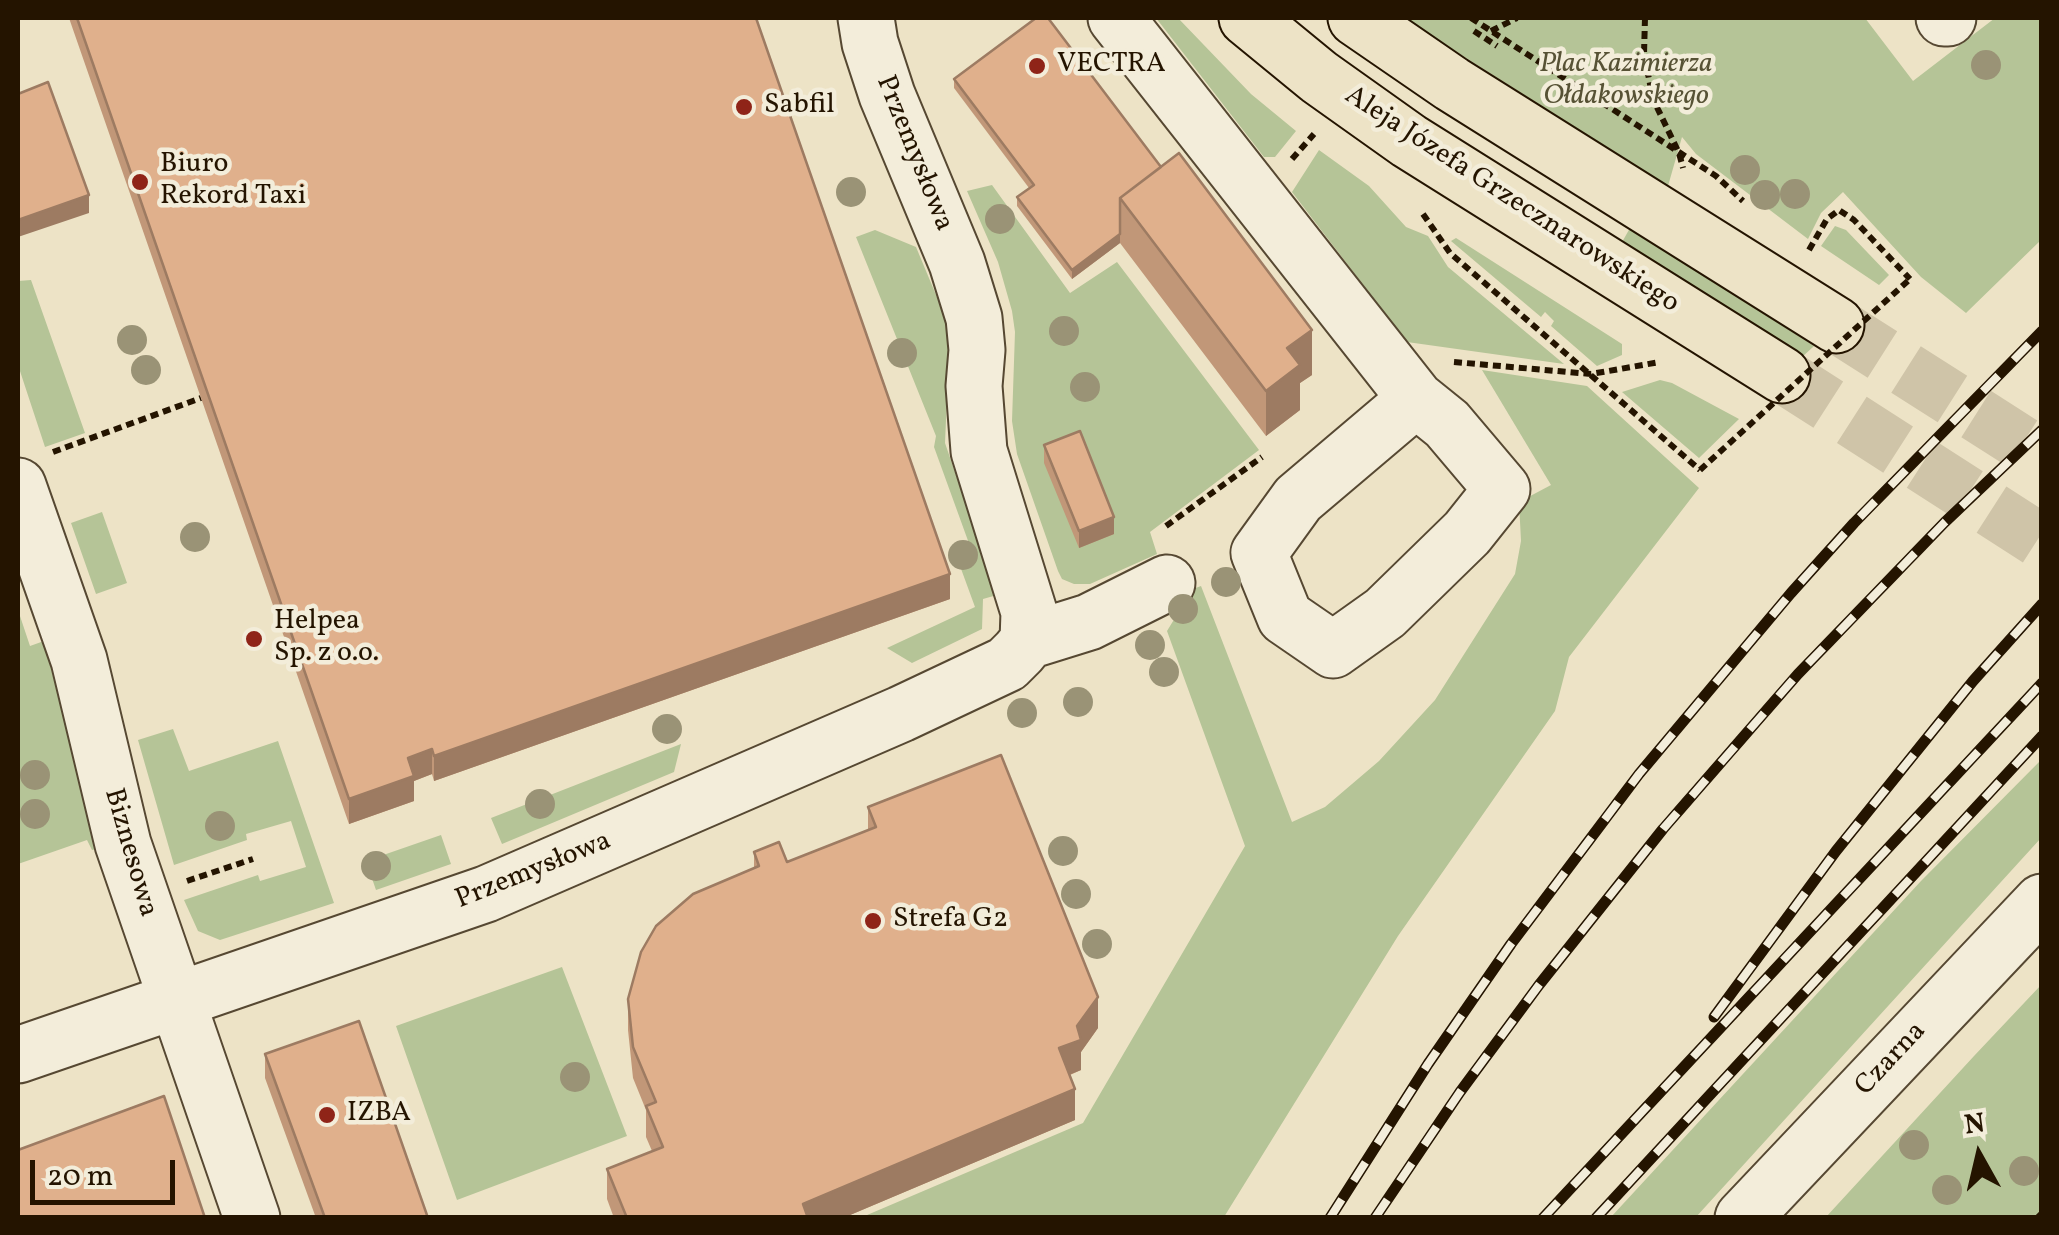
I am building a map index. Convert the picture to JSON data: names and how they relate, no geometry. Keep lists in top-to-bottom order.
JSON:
{
  "streets": {
    "main road": ["Aleja Józefa Grzecznarowskiego"],
    "street": ["Przemysłowa", "Biznesowa", "Czarna"]
  },
  "crossings": [
    ["Przemysłowa", "Biznesowa"]
  ],
  "parks": ["Plac Kazimierza Ołdakowskiego"],
  "places": [
    "VECTRA",
    "Sabfil",
    "Biuro Rekord Taxi",
    "Helpea Sp. z o.o.",
    "Strefa G2",
    "IZBA"
  ],
  "scale_bar": "20 m",
  "north": "top"
}
